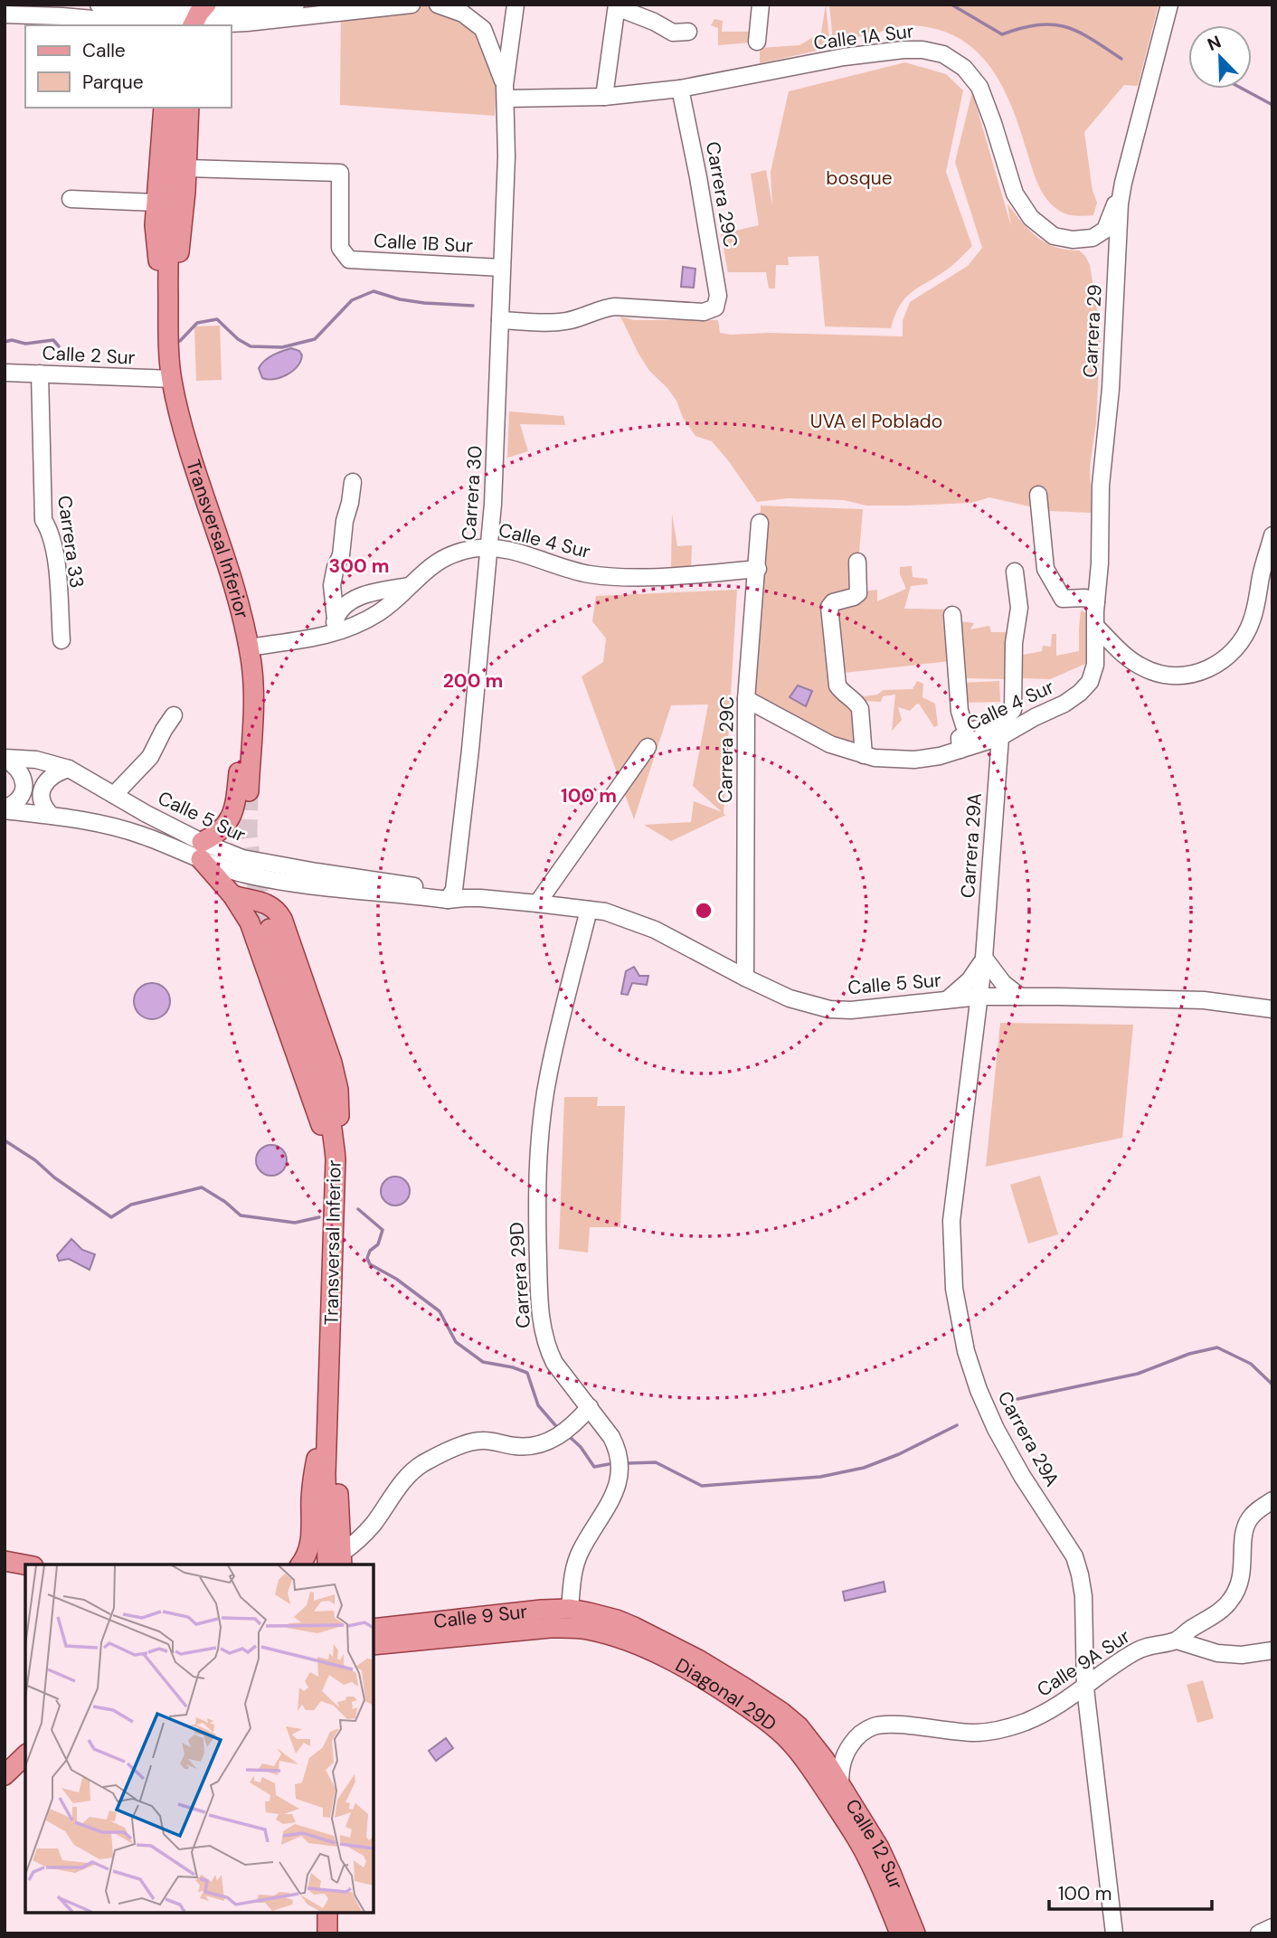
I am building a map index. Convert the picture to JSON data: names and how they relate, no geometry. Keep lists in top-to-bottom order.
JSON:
{
  "streets": {
    "main road": [
      "Transversal Inferior",
      "Calle 9 Sur",
      "Diagonal 29D",
      "Calle 12 Sur"
    ],
    "street": [
      "Calle 1A Sur",
      "Carrera 29C",
      "Calle 1B Sur",
      "Carrera 29",
      "Calle 2 Sur",
      "Carrera 30",
      "Calle 4 Sur",
      "Carrera 33",
      "Calle 5 Sur",
      "Carrera 29A",
      "Carrera 29D",
      "Calle 9A Sur"
    ]
  },
  "crossings": [
    ["Calle 1A Sur", "Carrera 29C"],
    ["Calle 1A Sur", "Carrera 29"],
    ["Calle 1A Sur", "Carrera 30"],
    ["Carrera 29C", "Carrera 30"],
    ["Carrera 29C", "Calle 4 Sur"],
    ["Carrera 29C", "Calle 5 Sur"],
    ["Calle 1B Sur", "Carrera 30"],
    ["Calle 1B Sur", "Transversal Inferior"],
    ["Carrera 29", "Calle 4 Sur"],
    ["Calle 2 Sur", "Transversal Inferior"],
    ["Calle 2 Sur", "Carrera 33"],
    ["Carrera 30", "Calle 4 Sur"],
    ["Carrera 30", "Calle 5 Sur"],
    ["Transversal Inferior", "Calle 4 Sur"],
    ["Calle 4 Sur", "Carrera 29A"],
    ["Calle 5 Sur", "Carrera 29A"],
    ["Calle 5 Sur", "Carrera 29D"],
    ["Carrera 29A", "Calle 9A Sur"],
    ["Carrera 29D", "Calle 9 Sur"],
    ["Carrera 29D", "Diagonal 29D"],
    ["Calle 9 Sur", "Diagonal 29D"],
    ["Calle 9A Sur", "Diagonal 29D"],
    ["Calle 9A Sur", "Calle 12 Sur"],
    ["Diagonal 29D", "Calle 12 Sur"]
  ],
  "parks": ["bosque", "UVA el Poblado"],
  "legend": ["Calle", "Parque"],
  "scale_bar": "100 m",
  "north": "top left",
  "rings": ["300 m", "200 m", "100 m"]
}
